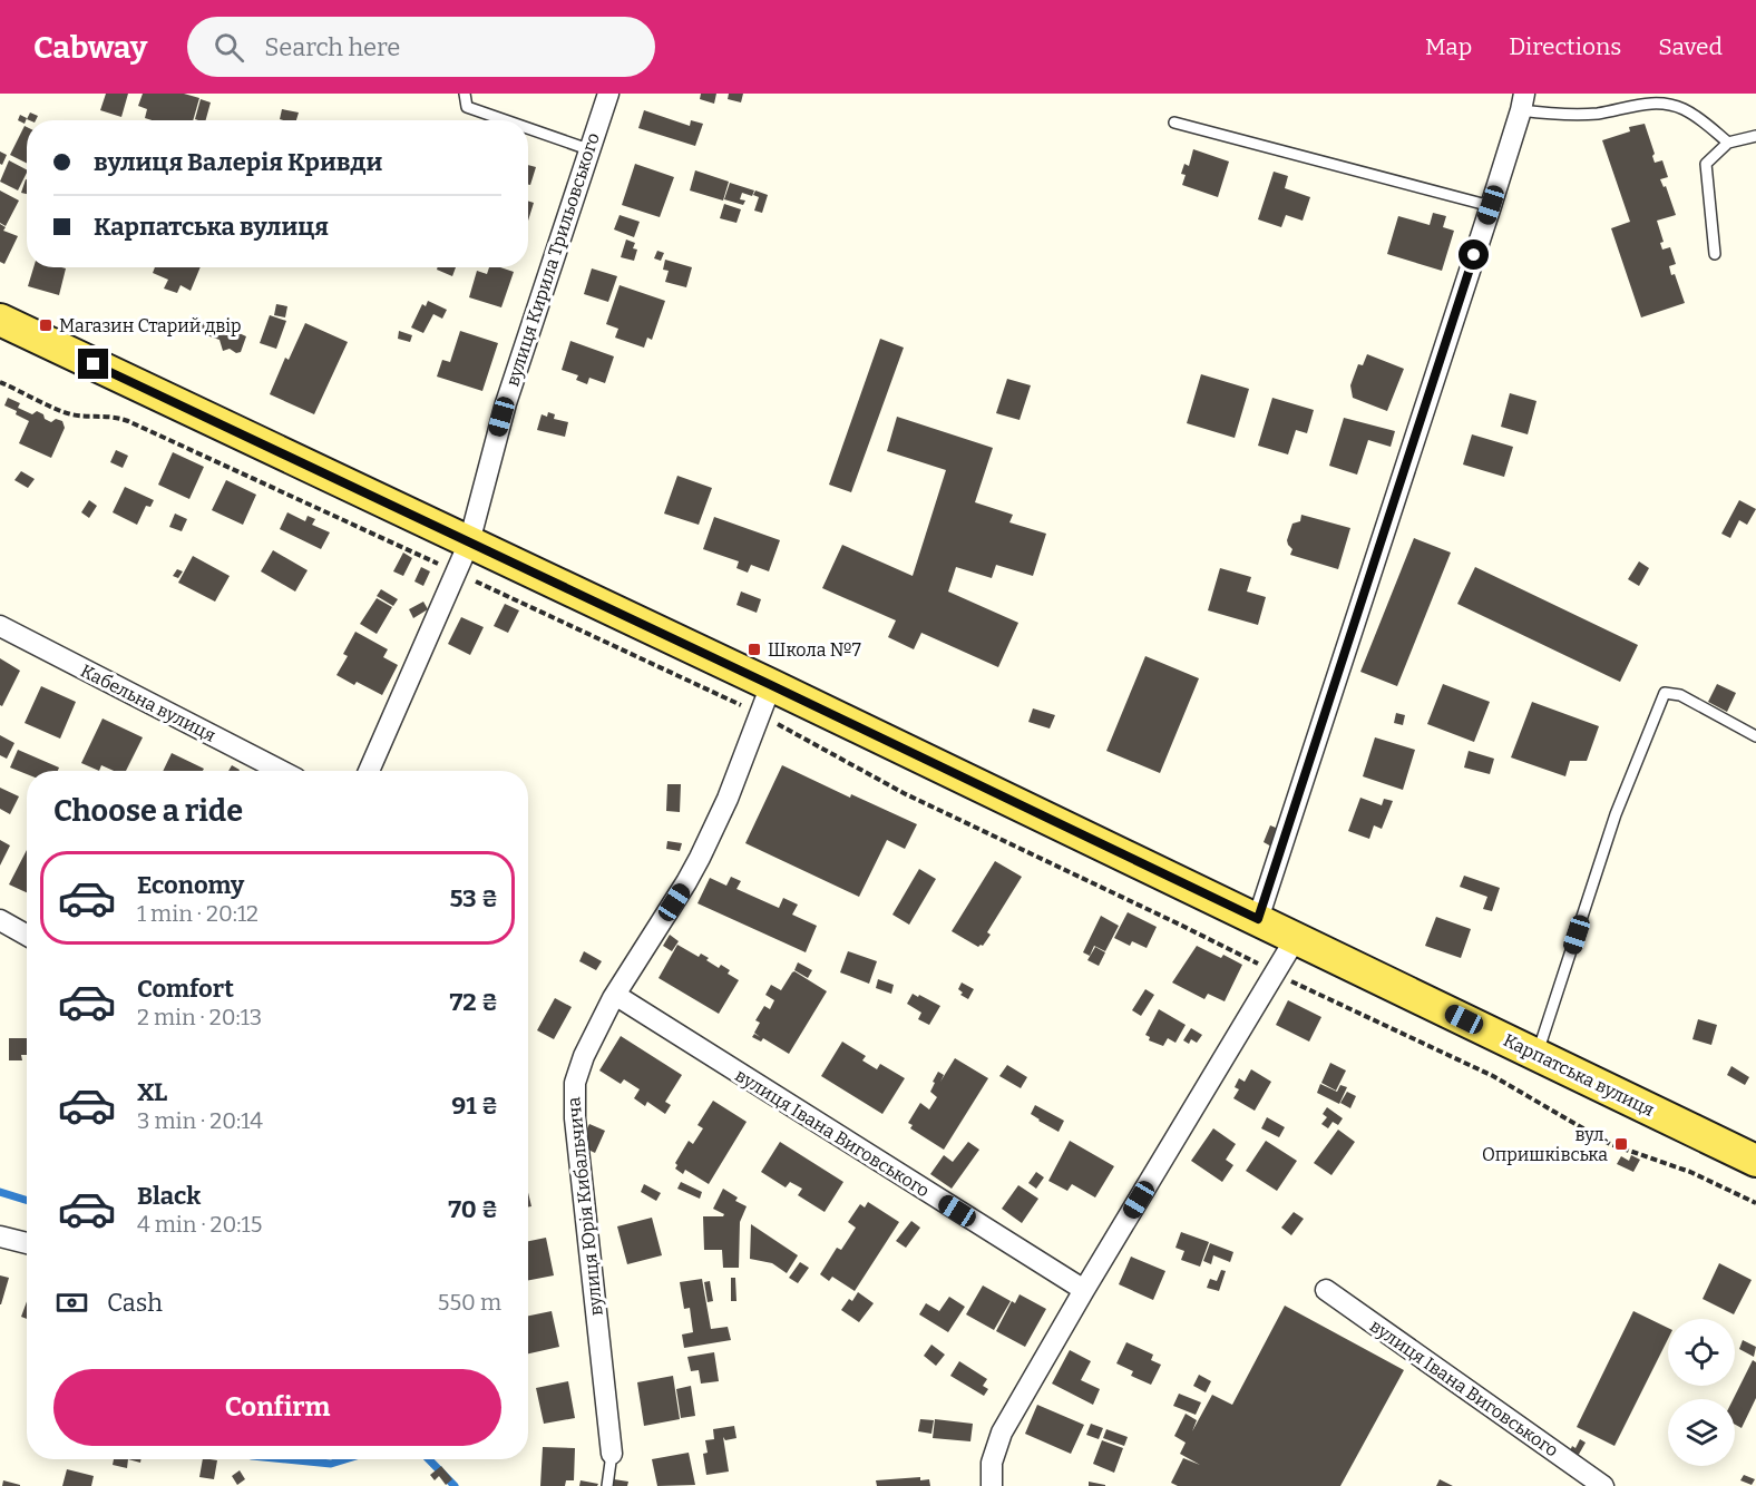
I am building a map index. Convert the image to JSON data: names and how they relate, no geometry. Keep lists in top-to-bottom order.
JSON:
{
  "streets": {
    "main road": ["Карпатська вулиця"],
    "street": [
      "вулиця Кирила Трильовського",
      "Кабельна вулиця",
      "вулиця Івана Виговського",
      "вулиця Юрія Кибальчича"
    ]
  },
  "crossings": [
    ["вулиця Кирила Трильовського", "Карпатська вулиця"],
    ["Карпатська вулиця", "вулиця Юрія Кибальчича"],
    ["вулиця Івана Виговського", "вулиця Юрія Кибальчича"]
  ],
  "places": {
    "transit": ["Магазин Старий двір", "Школа №7", "вул. Опришківська"]
  },
  "page": {
    "header": "Cabway",
    "search": "Search here",
    "nav": ["Map", "Directions", "Saved"],
    "banner": ["вулиця Валерія Кривди", "Карпатська вулиця"],
    "heading": "Choose a ride",
    "list": [
      {
        "name": "Economy",
        "note": "1 min · 20:12",
        "value": "53 ₴"
      },
      {
        "name": "Comfort",
        "note": "2 min · 20:13",
        "value": "72 ₴"
      },
      {
        "name": "XL",
        "note": "3 min · 20:14",
        "value": "91 ₴"
      },
      {
        "name": "Black",
        "note": "4 min · 20:15",
        "value": "70 ₴"
      }
    ],
    "pay": ["Cash", "550 m"],
    "buttons": "Confirm"
  }
}
